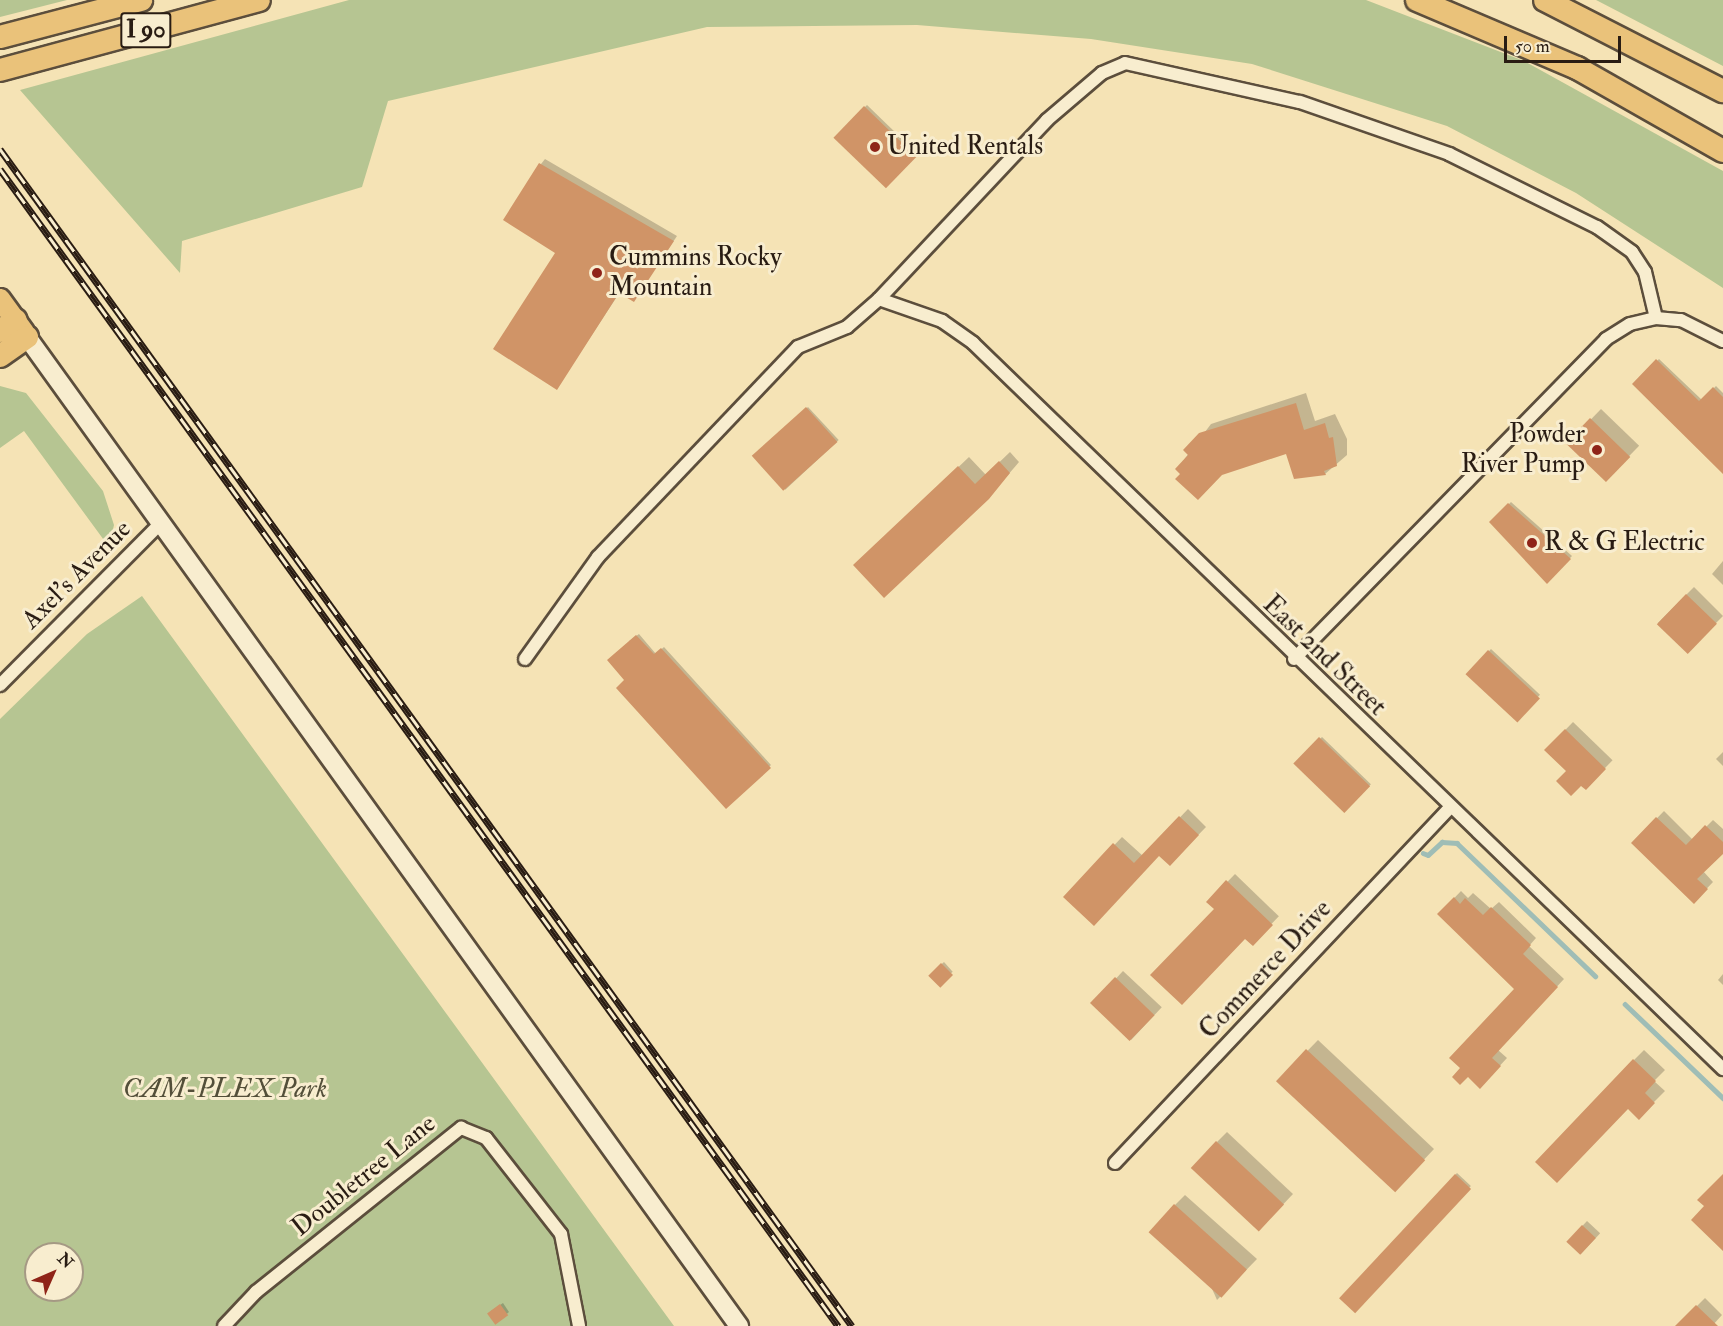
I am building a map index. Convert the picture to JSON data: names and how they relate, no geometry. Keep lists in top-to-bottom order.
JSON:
{
  "streets": {
    "highway": ["I 90"],
    "street": [
      "Axel's Avenue",
      "East 2nd Street",
      "Commerce Drive",
      "Doubletree Lane"
    ]
  },
  "crossings": [
    ["East 2nd Street", "Commerce Drive"]
  ],
  "parks": ["CAM-PLEX Park"],
  "places": [
    "United Rentals",
    "Cummins Rocky Mountain",
    "Powder River Pump",
    "R & G Electric"
  ],
  "scale_bar": "50 m",
  "north": "top right"
}
